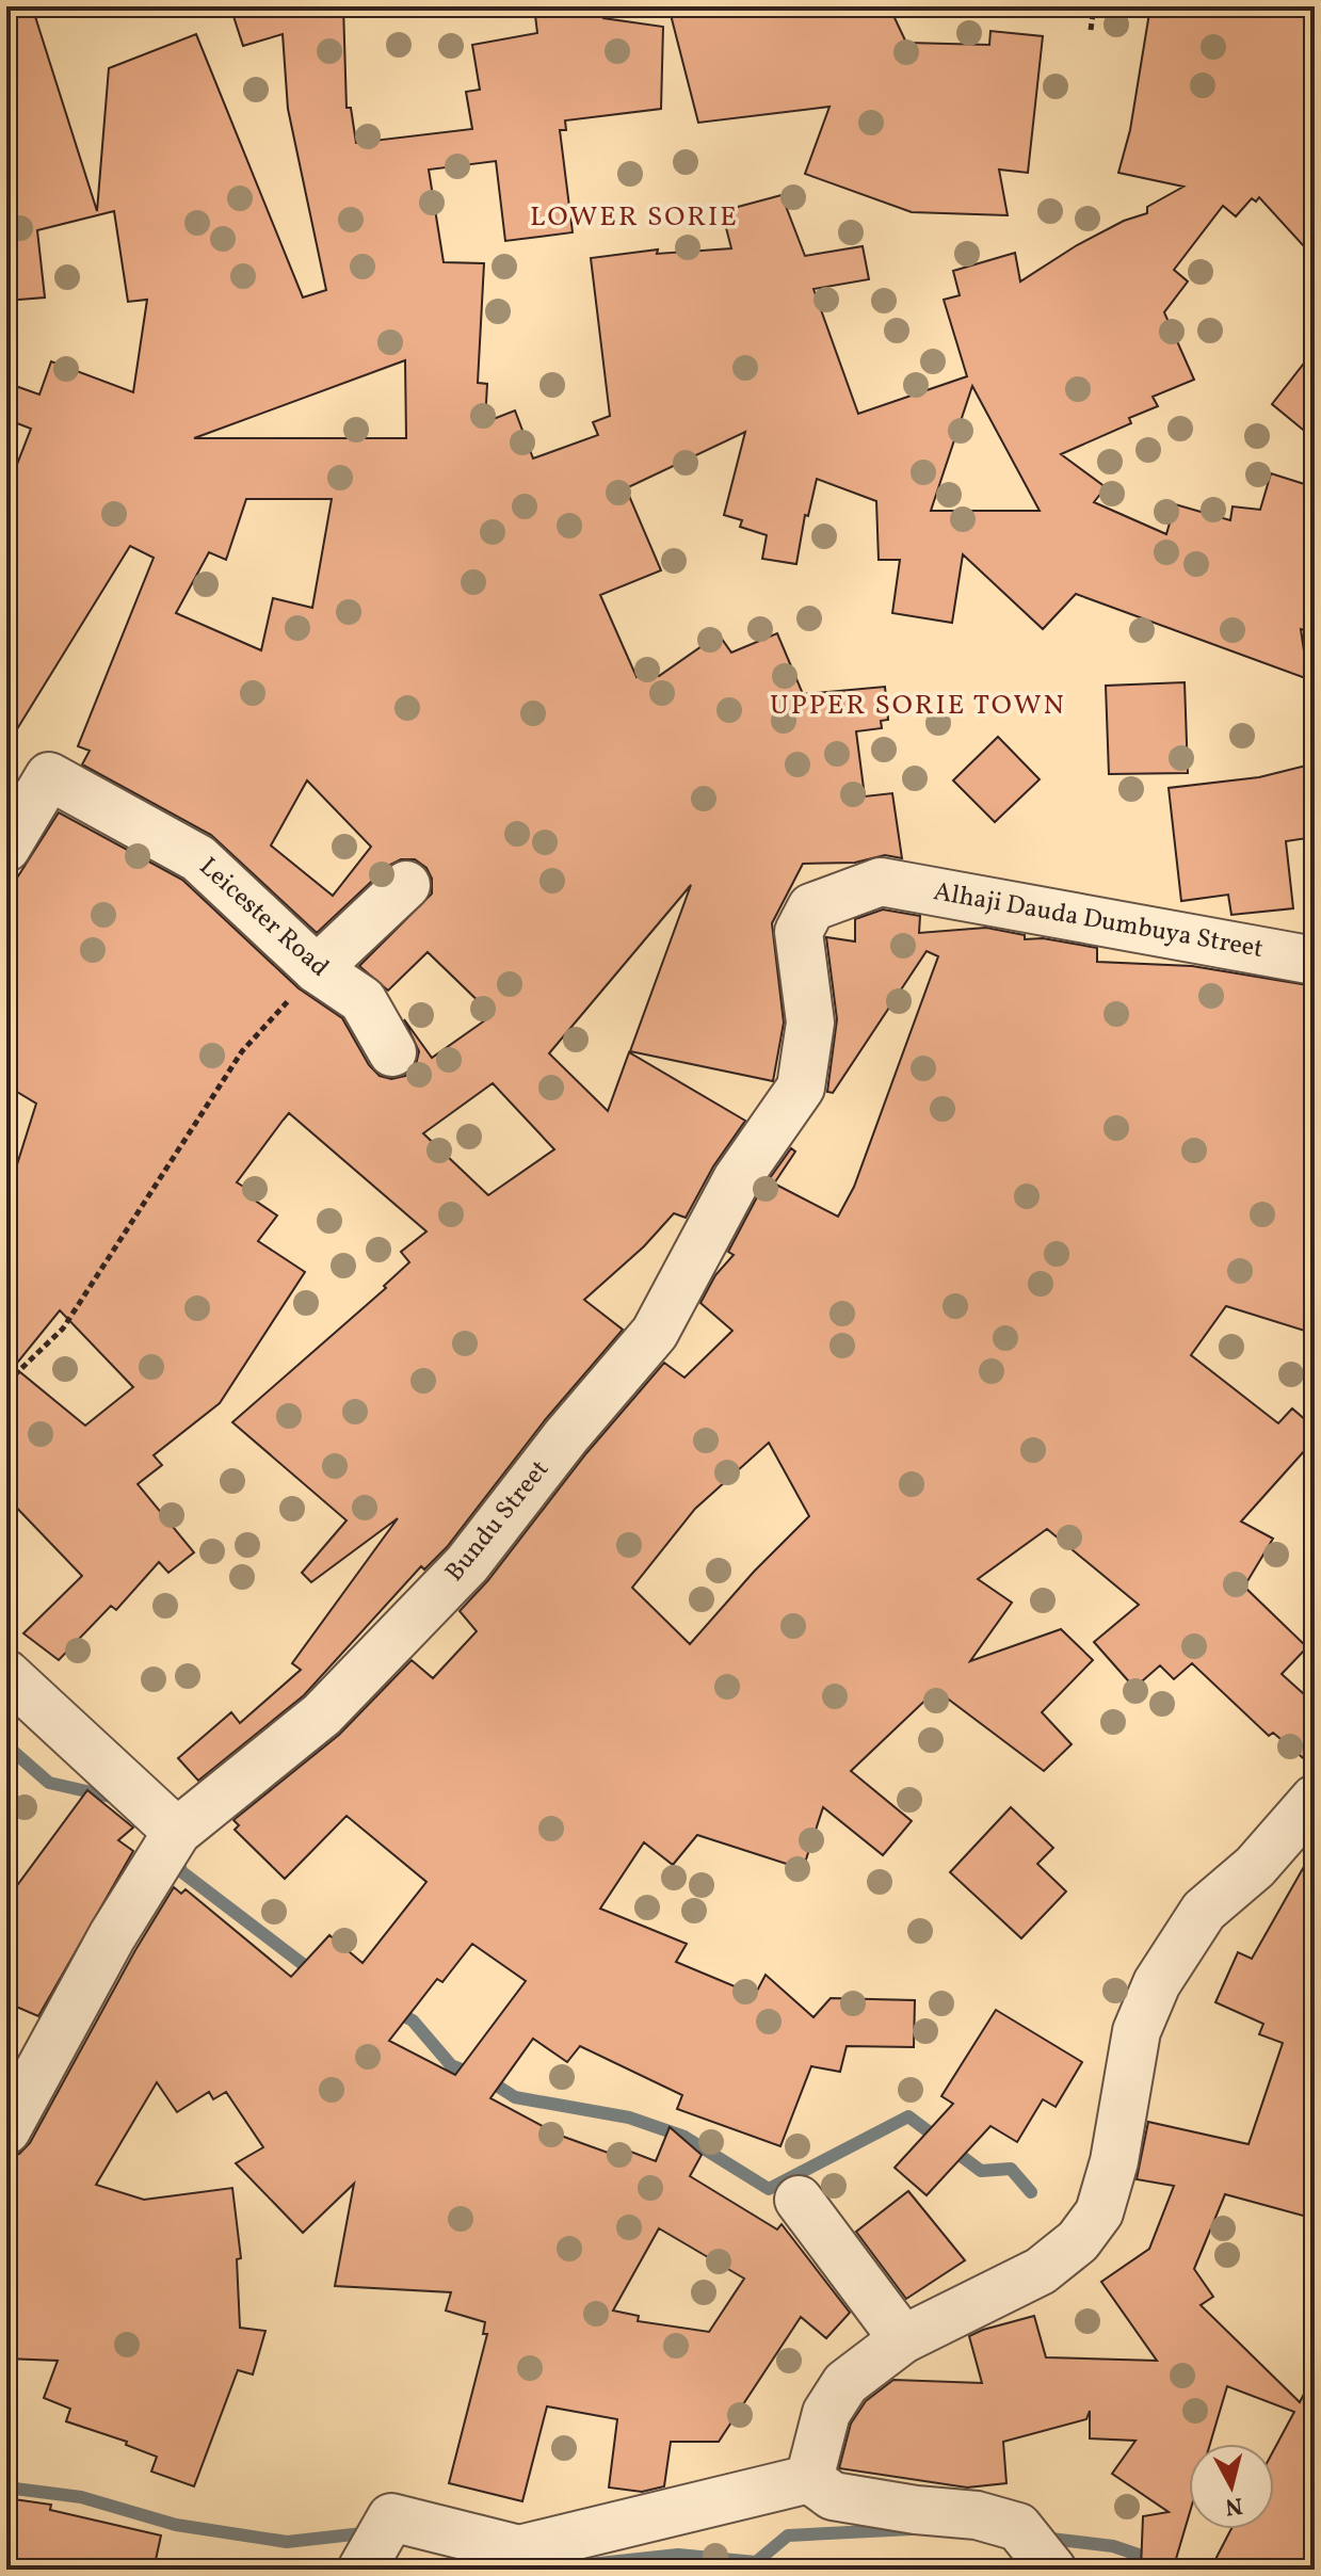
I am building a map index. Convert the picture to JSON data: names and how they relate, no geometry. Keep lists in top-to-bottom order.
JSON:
{
  "streets": {
    "street": ["Leicester Road", "Alhaji Dauda Dumbuya Street", "Bundu Street"]
  },
  "crossings": [
    ["Alhaji Dauda Dumbuya Street", "Bundu Street"]
  ],
  "districts": ["LOWER SORIE", "UPPER SORIE TOWN"],
  "north": "bottom"
}
